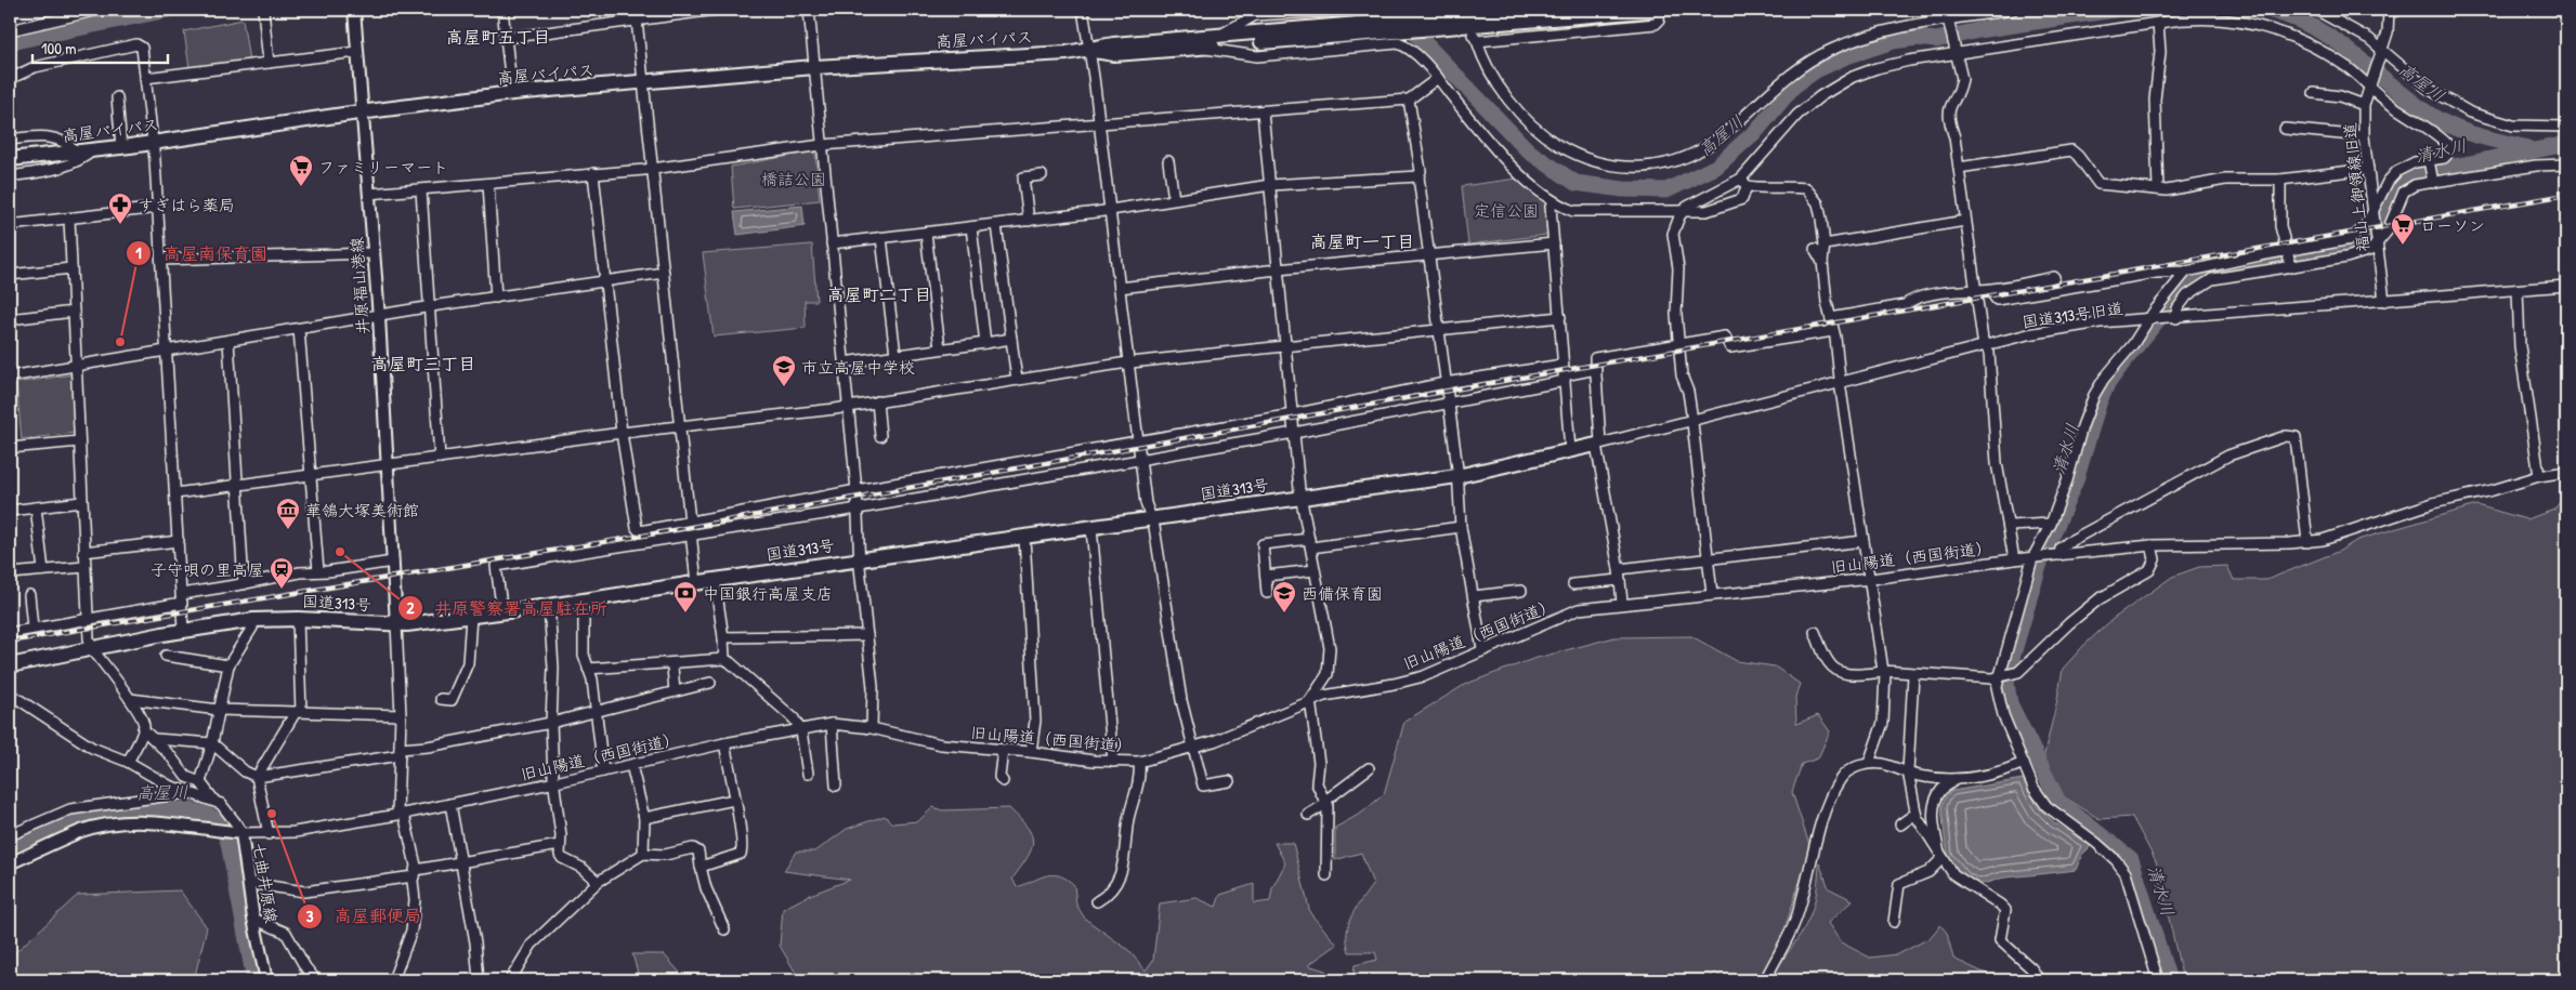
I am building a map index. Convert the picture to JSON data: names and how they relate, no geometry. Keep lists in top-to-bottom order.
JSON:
{
  "streets": {
    "highway": ["高屋バイパス", "国道313号"],
    "main road": ["井原福山港線", "七曲井原線"],
    "street": ["福山上御領線旧道", "国道313号旧道", "旧山陽道（西国街道）"]
  },
  "crossings": [
    ["高屋バイパス", "井原福山港線"],
    ["福山上御領線旧道", "国道313号旧道"],
    ["井原福山港線", "国道313号"],
    ["国道313号旧道", "国道313号"],
    ["旧山陽道（西国街道）", "七曲井原線"]
  ],
  "districts": [
    "高屋町五丁目",
    "高屋町一丁目",
    "高屋町二丁目",
    "高屋町三丁目"
  ],
  "water": ["高屋川", "清水川"],
  "parks": ["橋詰公園", "定信公園"],
  "places": {
    "supermarket": ["ファミリーマート", "ローソン"],
    "pharmacy": ["すぎはら薬局"],
    "other": ["高屋南保育園", "井原警察署高屋駐在所", "高屋郵便局"],
    "school or university": ["市立高屋中学校", "西備保育園"],
    "museum": ["華鴒大塚美術館"],
    "station": ["子守唄の里高屋"],
    "bank": ["中国銀行高屋支店"]
  },
  "scale_bar": "100 m"
}
